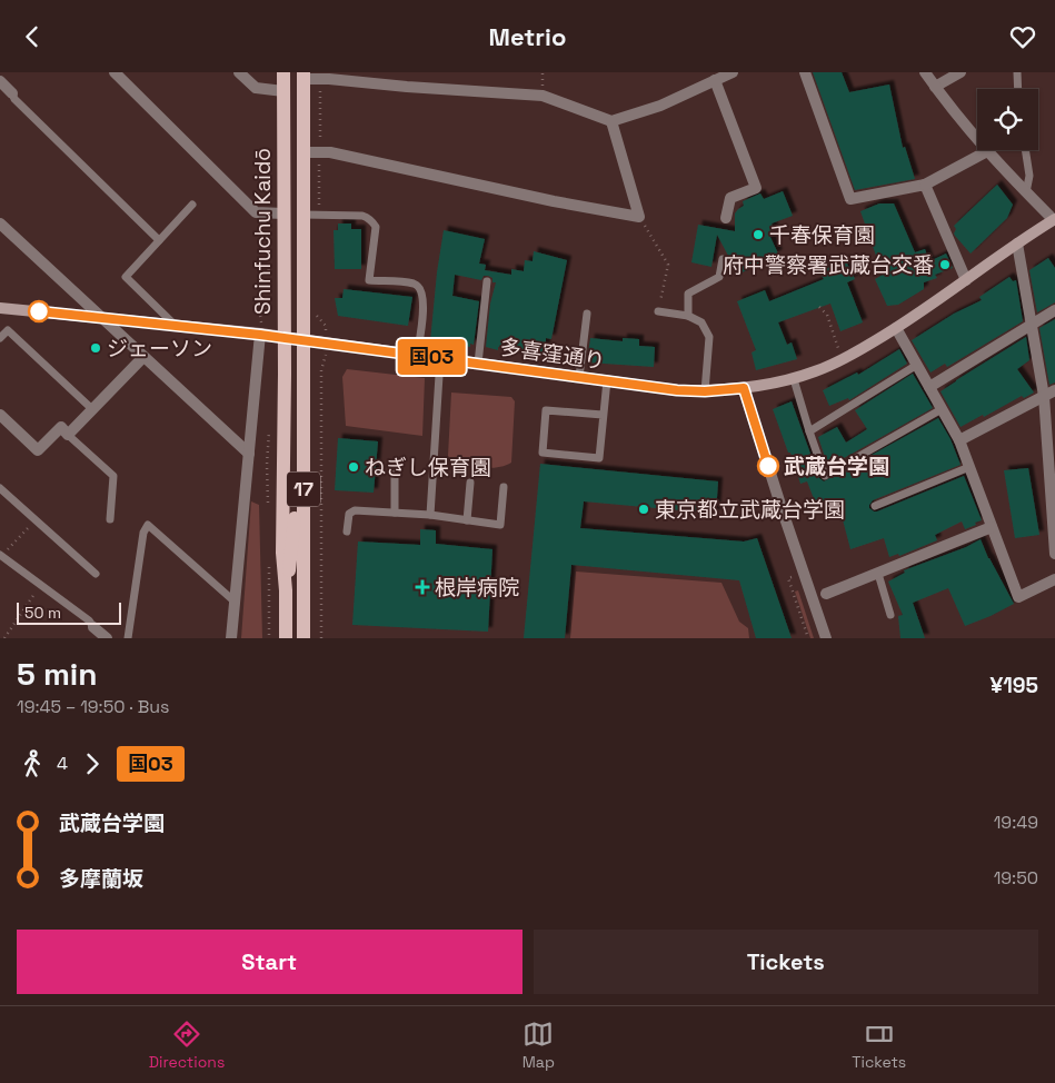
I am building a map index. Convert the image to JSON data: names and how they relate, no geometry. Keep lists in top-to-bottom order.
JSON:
{
  "streets": {
    "main road": ["Shinfuchu Kaidō", "多喜窪通り", "17"]
  },
  "crossings": [
    ["Shinfuchu Kaidō", "多喜窪通り"]
  ],
  "places": {
    "other": [
      "千春保育園",
      "府中警察署武蔵台交番",
      "ジェーソン",
      "武蔵台学園",
      "ねぎし保育園",
      "東京都立武蔵台学園"
    ],
    "health": ["根岸病院"]
  },
  "lines": ["bus line 国03"],
  "scale_bar": "50 m",
  "page": {
    "header": "Metrio",
    "on_map": "国03",
    "scale": "50 m",
    "heading": ["5 min", "19:45 – 19:50 · Bus", "¥195"],
    "legs": ["4", "国03"],
    "list": [
      {
        "name": "武蔵台学園",
        "value": "19:49"
      },
      {
        "name": "多摩蘭坂",
        "value": "19:50"
      }
    ],
    "buttons": ["Start", "Tickets"],
    "tabs": ["Directions", "Map", "Tickets"]
  }
}
